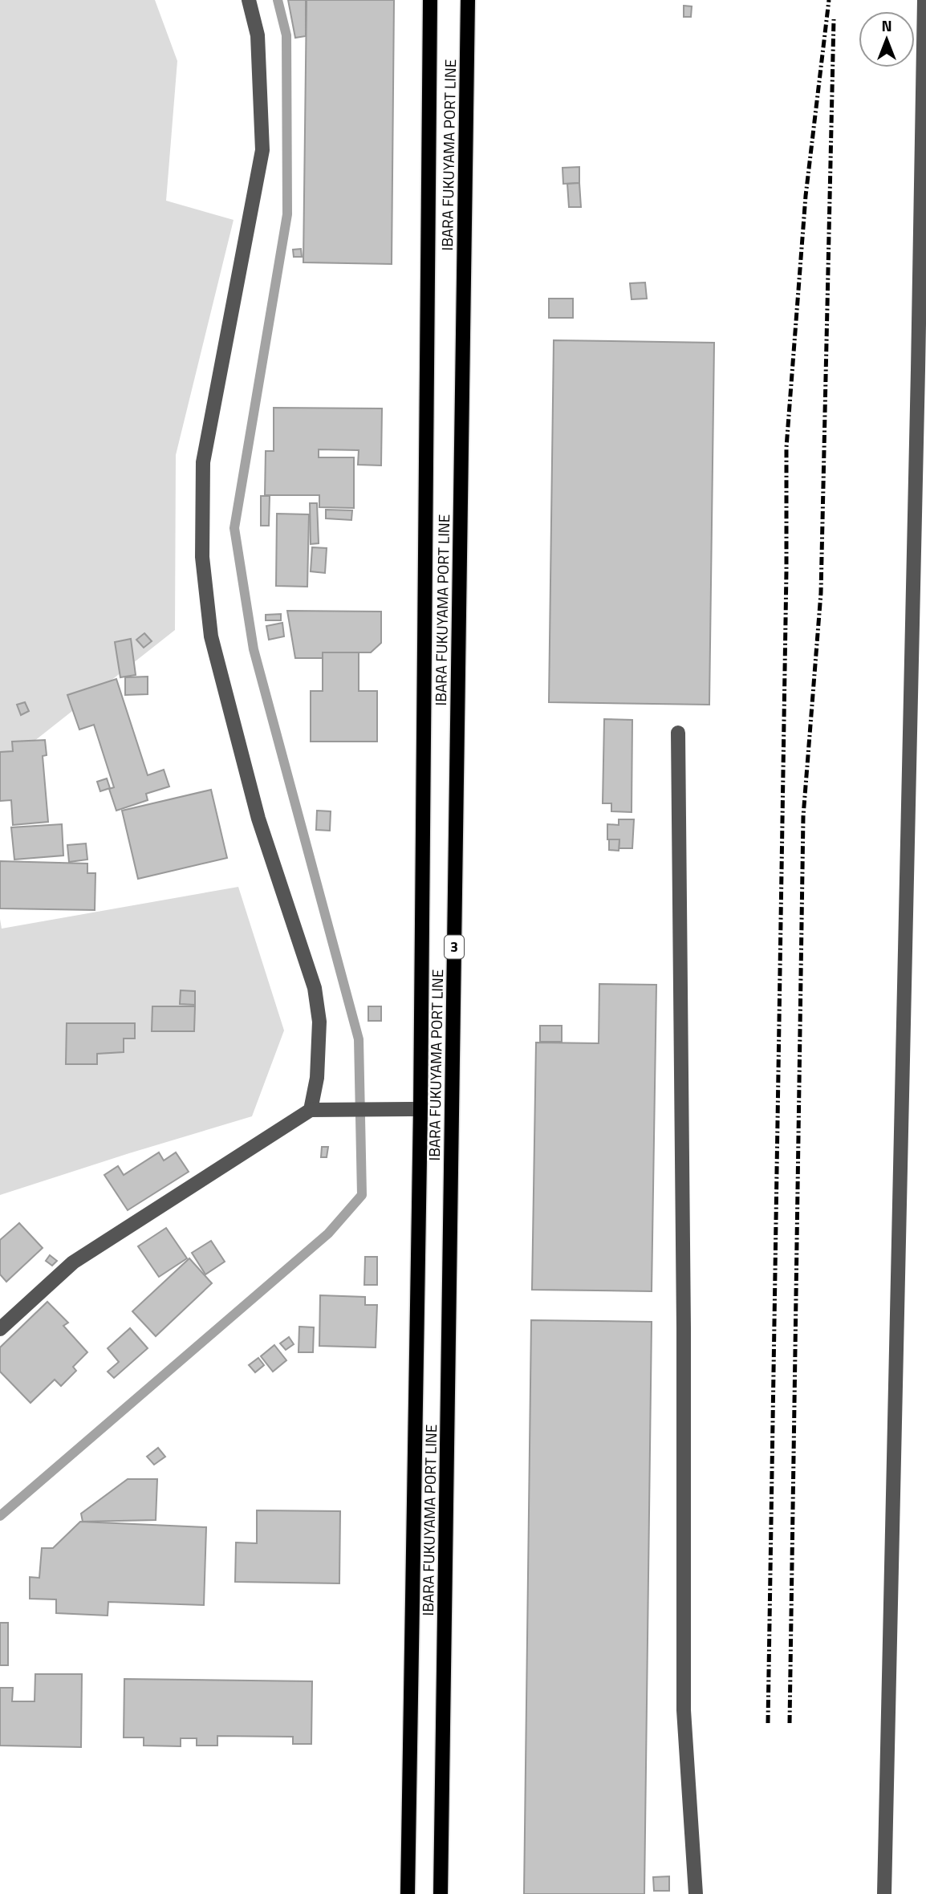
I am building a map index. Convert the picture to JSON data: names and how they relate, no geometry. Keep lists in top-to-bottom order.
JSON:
{
  "streets": {
    "main road": ["IBARA FUKUYAMA PORT LINE", "3"]
  },
  "north": "top"
}
